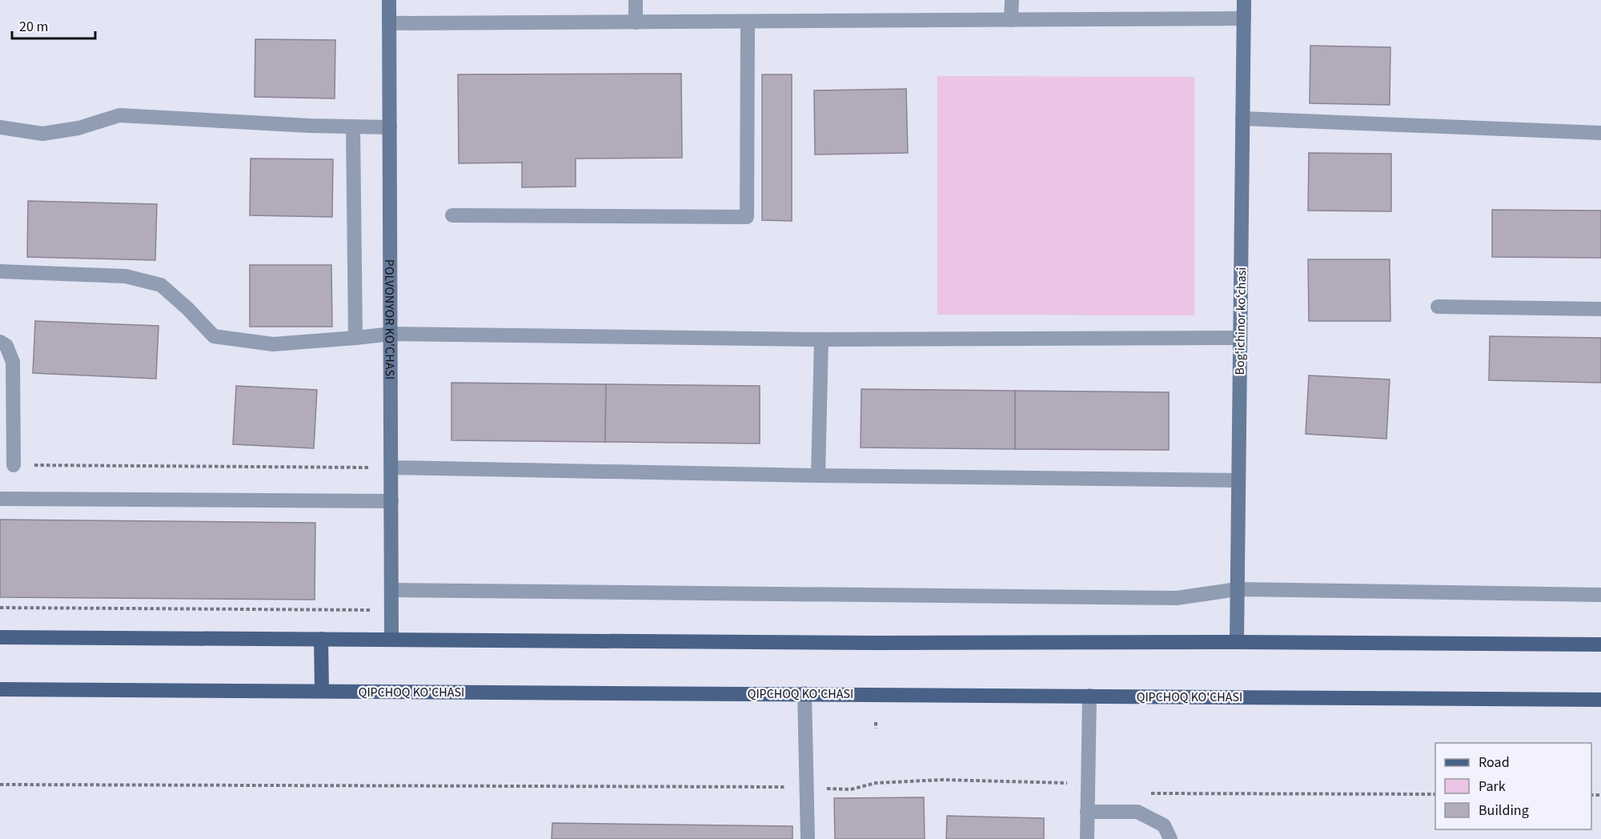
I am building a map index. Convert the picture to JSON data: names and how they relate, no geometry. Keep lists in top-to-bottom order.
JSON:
{
  "streets": {
    "main road": ["QIPCHOQ KO'CHASI"],
    "street": ["POLVONYOR KO'CHASI", "Bogʻichinor koʻchasi"]
  },
  "legend": ["Road", "Park", "Building"],
  "scale_bar": "20 m"
}
